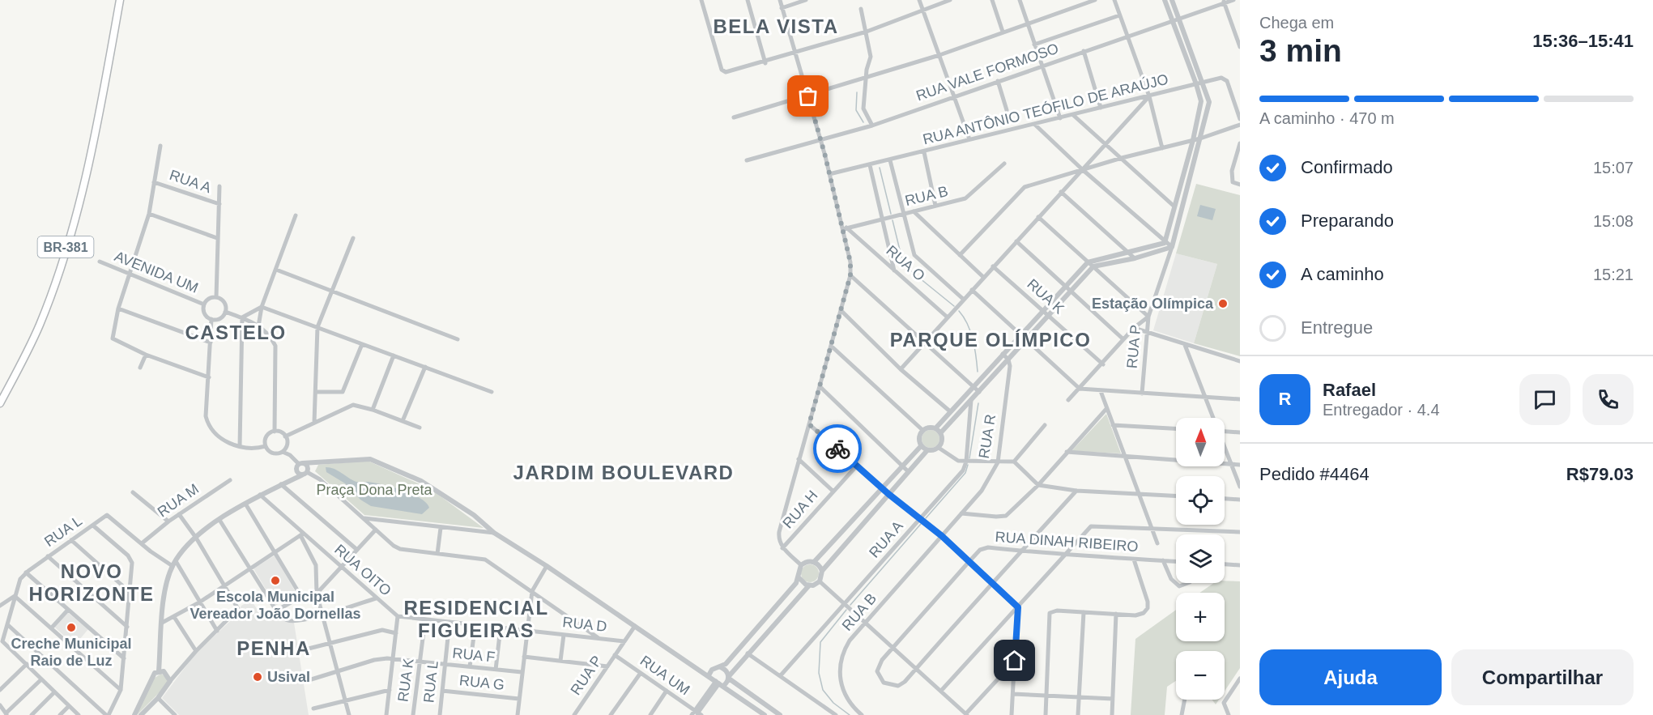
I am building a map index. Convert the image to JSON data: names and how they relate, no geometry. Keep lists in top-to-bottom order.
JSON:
{
  "streets": {
    "highway": ["BR-381"],
    "street": [
      "RUA VALE FORMOSO",
      "RUA ANTÔNIO TEÓFILO DE ARAÚJO",
      "RUA A",
      "RUA B",
      "RUA O",
      "AVENIDA UM",
      "RUA K",
      "RUA P",
      "RUA R",
      "RUA M",
      "RUA H",
      "RUA L",
      "RUA DINAH RIBEIRO",
      "RUA OITO",
      "RUA D",
      "RUA F",
      "RUA UM",
      "RUA G"
    ]
  },
  "crossings": [
    ["RUA B", "RUA O"],
    ["RUA B", "RUA R"],
    ["RUA K", "RUA D"],
    ["RUA K", "RUA F"],
    ["RUA P", "RUA D"],
    ["RUA P", "RUA UM"],
    ["RUA M", "RUA L"],
    ["RUA L", "RUA D"],
    ["RUA L", "RUA F"],
    ["RUA L", "RUA G"],
    ["RUA OITO", "RUA D"]
  ],
  "districts": [
    "BELA VISTA",
    "CASTELO",
    "PARQUE OLÍMPICO",
    "JARDIM BOULEVARD",
    "NOVO HORIZONTE",
    "RESIDENCIAL FIGUEIRAS",
    "PENHA"
  ],
  "parks": ["Praça Dona Preta"],
  "places": [
    "Estação Olímpica",
    "Escola Municipal Vereador João Dornellas",
    "Creche Municipal Raio de Luz",
    "Usival"
  ],
  "north": "top",
  "page": {
    "heading": ["3 min", "Chega em", "15:36–15:41"],
    "panel": [
      "Rafael",
      "Entregador · 4.4",
      "Pedido #4464",
      "R$79.03"
    ],
    "bar": "A caminho · 470 m",
    "list": [
      ["Confirmado", "15:07"],
      ["Preparando", "15:08"],
      ["A caminho", "15:21"],
      "Entregue"
    ],
    "round": "R",
    "map_buttons": ["+", "−"],
    "buttons": ["Ajuda", "Compartilhar"]
  }
}
